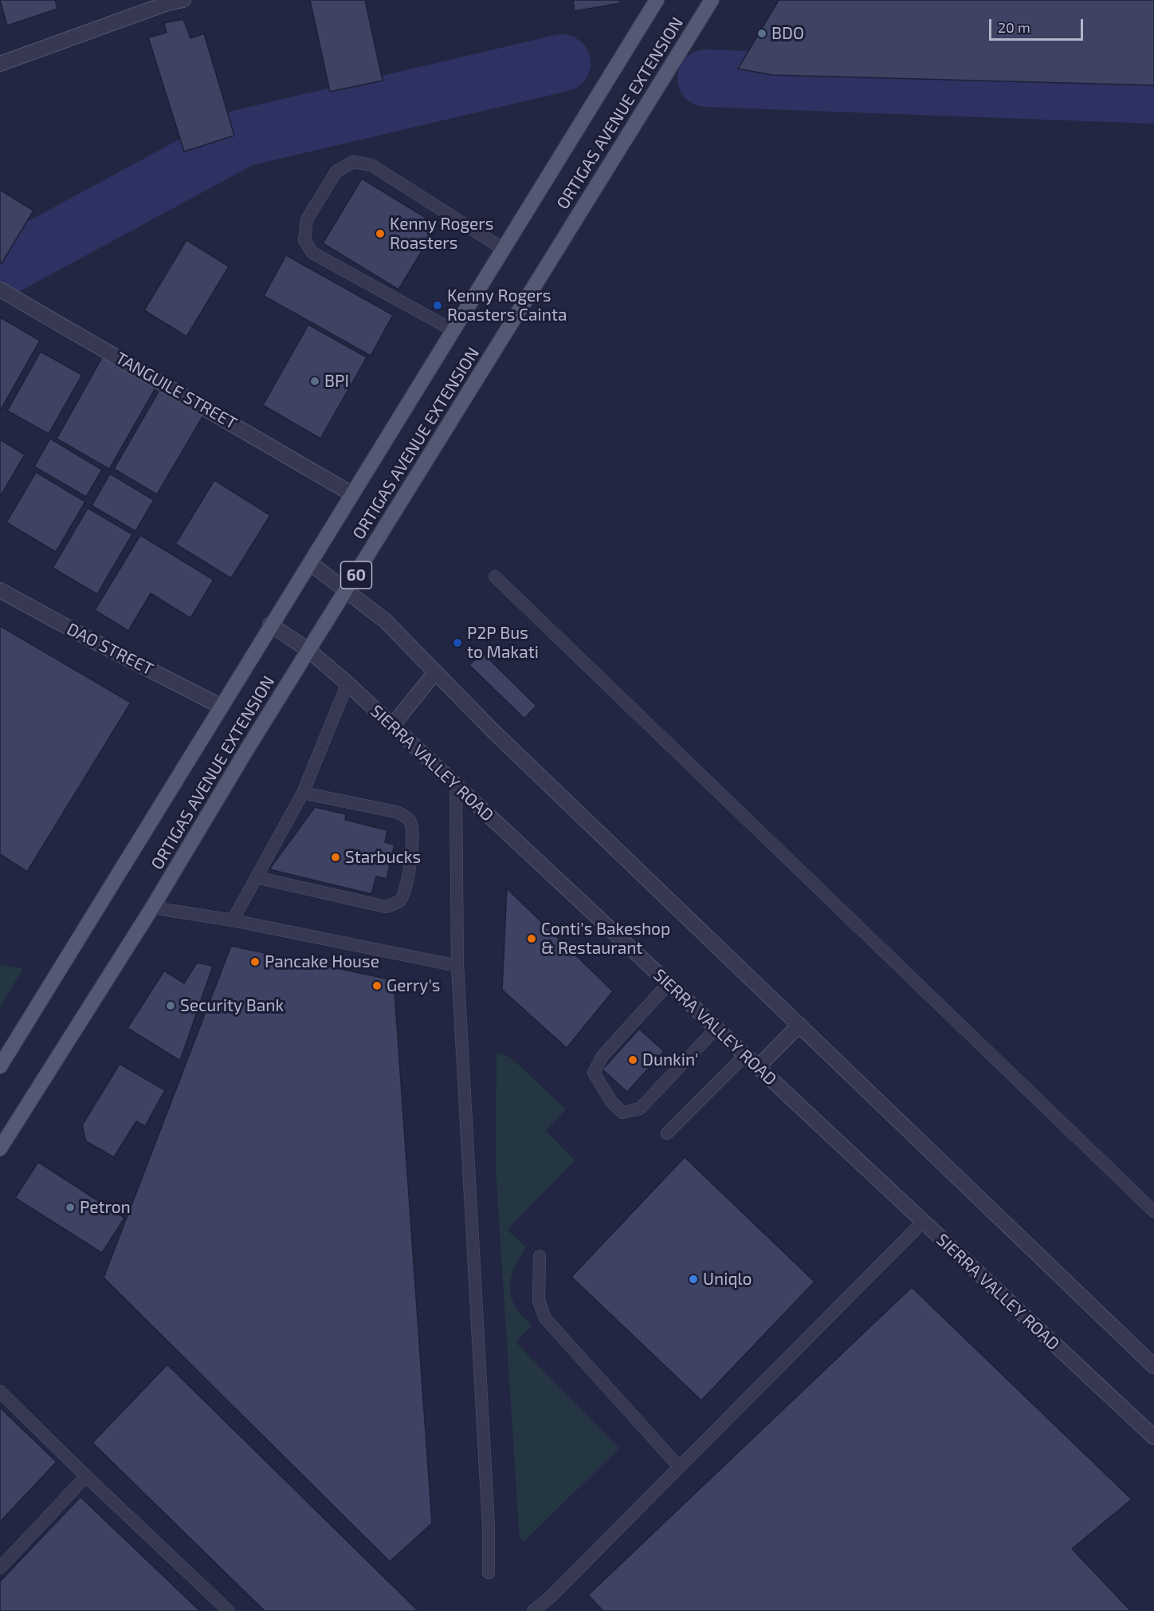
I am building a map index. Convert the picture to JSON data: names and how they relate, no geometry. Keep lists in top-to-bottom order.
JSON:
{
  "streets": {
    "main road": ["ORTIGAS AVENUE EXTENSION", "60"],
    "street": ["TANGUILE STREET", "DAO STREET", "SIERRA VALLEY ROAD"]
  },
  "crossings": [
    ["ORTIGAS AVENUE EXTENSION", "TANGUILE STREET"],
    ["ORTIGAS AVENUE EXTENSION", "DAO STREET"],
    ["ORTIGAS AVENUE EXTENSION", "SIERRA VALLEY ROAD"]
  ],
  "places": [
    "BDO",
    "Kenny Rogers Roasters",
    "Kenny Rogers Roasters Cainta",
    "BPI",
    "P2P Bus to Makati",
    "Starbucks",
    "Conti's Bakeshop & Restaurant",
    "Pancake House",
    "Gerry's",
    "Security Bank",
    "Dunkin'",
    "Petron",
    "Uniqlo"
  ],
  "scale_bar": "20 m"
}
